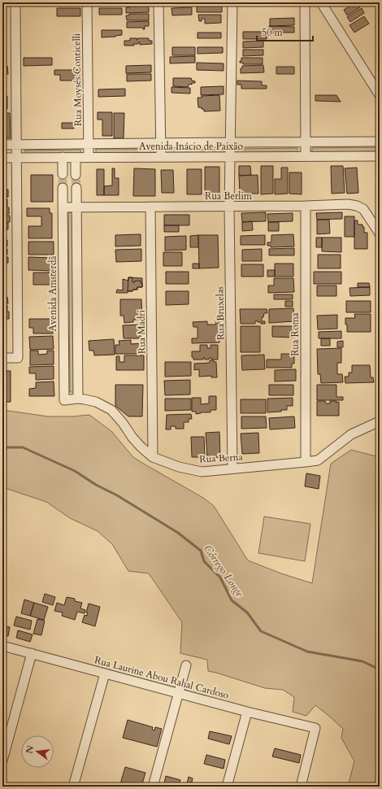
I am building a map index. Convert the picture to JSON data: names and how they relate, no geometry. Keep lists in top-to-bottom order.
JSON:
{
  "streets": {
    "street": [
      "Rua Moysés Conticelli",
      "Avenida Inácio de Paixão",
      "Rua Berlim",
      "Avenida Amsterdã",
      "Rua Bruxelas",
      "Rua Madri",
      "Rua Roma",
      "Rua Berna",
      "Rua Laurine Abou Rahal Cardoso"
    ]
  },
  "crossings": [
    ["Rua Moysés Conticelli", "Avenida Inácio de Paixão"],
    ["Avenida Inácio de Paixão", "Rua Bruxelas"],
    ["Rua Berlim", "Avenida Amsterdã"],
    ["Rua Berlim", "Rua Bruxelas"],
    ["Rua Berlim", "Rua Madri"],
    ["Rua Berlim", "Rua Roma"],
    ["Avenida Amsterdã", "Rua Berna"],
    ["Rua Bruxelas", "Rua Berna"],
    ["Rua Madri", "Rua Berna"],
    ["Rua Roma", "Rua Berna"]
  ],
  "water": ["Córrego Longe"],
  "scale_bar": "50 m",
  "north": "left"
}
